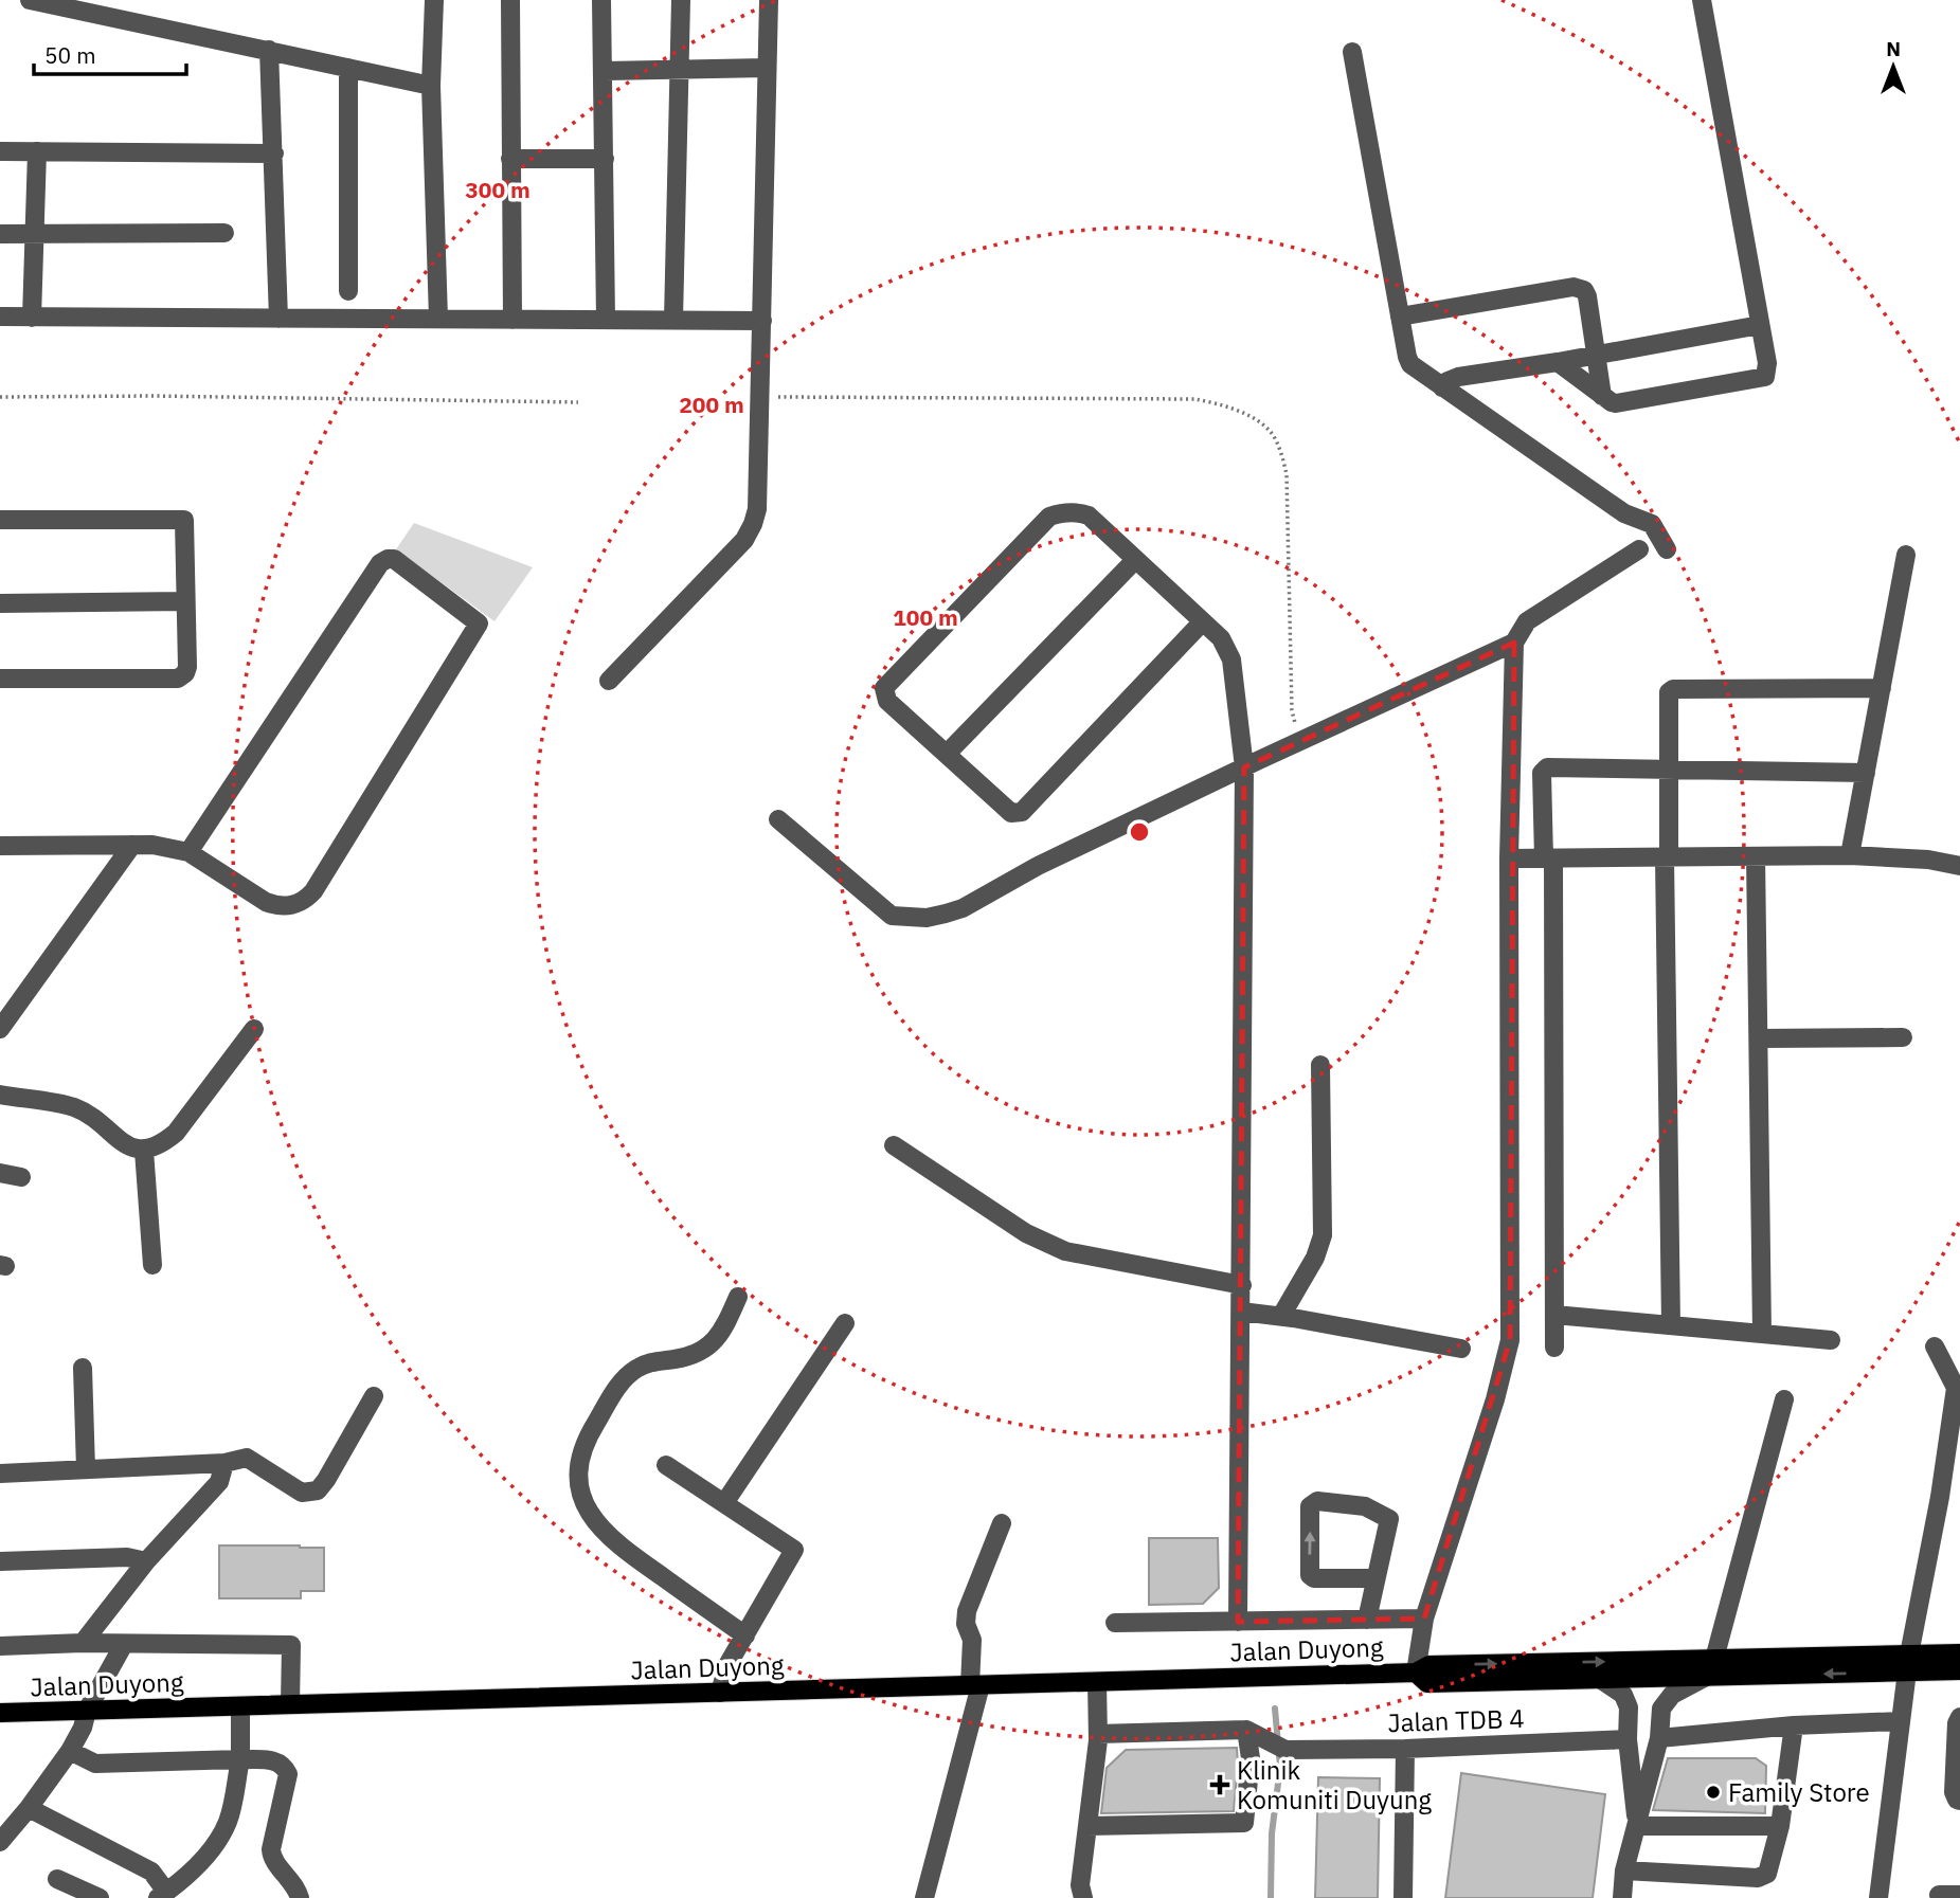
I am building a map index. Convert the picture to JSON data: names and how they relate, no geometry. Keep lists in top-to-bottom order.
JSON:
{
  "streets": {
    "main road": ["Jalan Duyong"],
    "street": ["Jalan TDB 4"]
  },
  "places": {
    "health": ["Klinik Komuniti Duyung"],
    "other": ["Family Store"]
  },
  "scale_bar": "50 m",
  "north": "top",
  "rings": ["300 m", "200 m", "100 m"]
}
